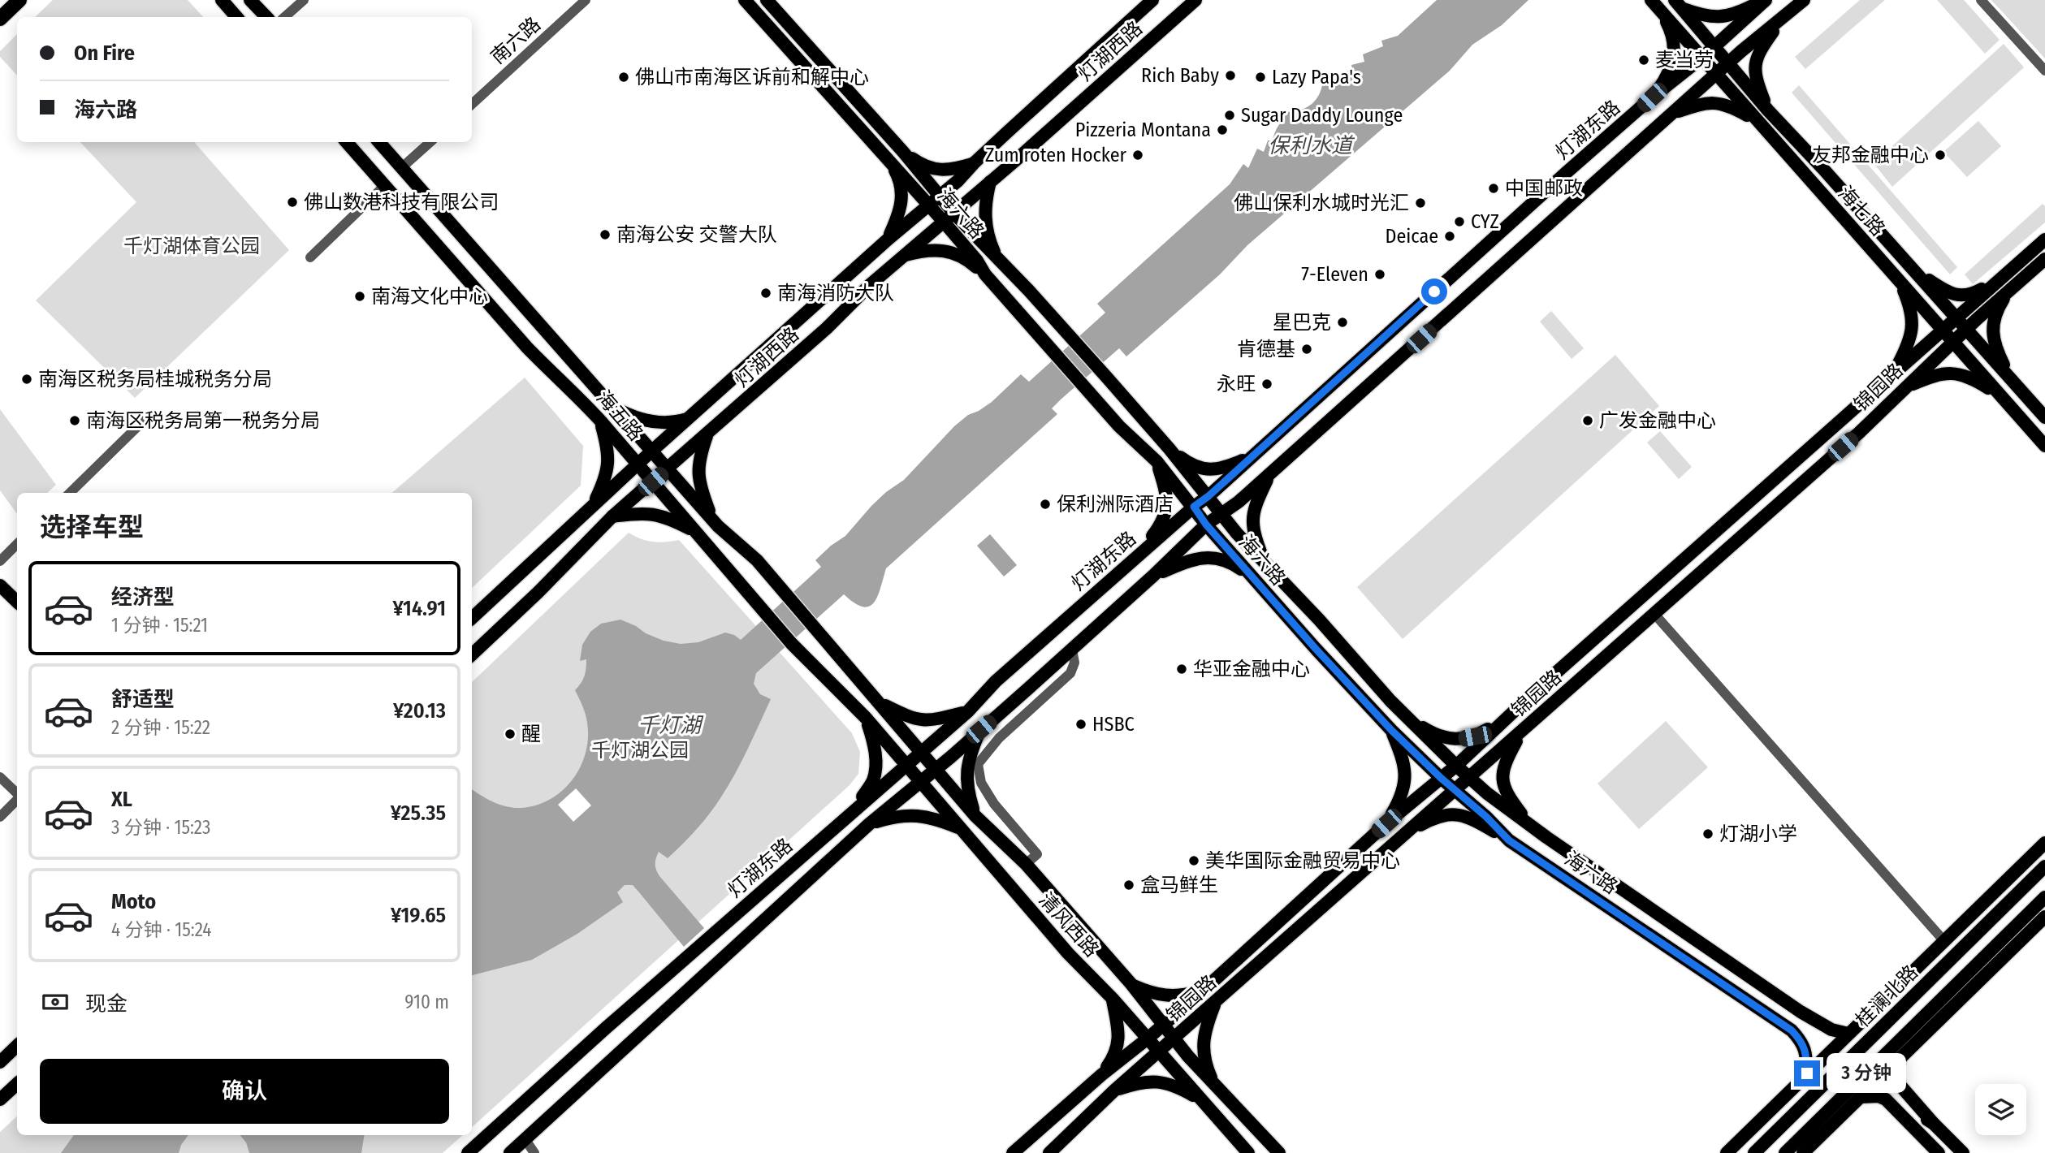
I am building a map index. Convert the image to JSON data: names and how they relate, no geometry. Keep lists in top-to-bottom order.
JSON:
{
  "streets": {
    "main road": [
      "灯湖西路",
      "灯湖东路",
      "海七路",
      "海六路",
      "锦园路",
      "海五路",
      "清风西路",
      "桂澜北路"
    ],
    "street": ["南六路"]
  },
  "crossings": [
    ["灯湖西路", "海六路"],
    ["灯湖西路", "海五路"],
    ["灯湖西路", "清风西路"],
    ["灯湖东路", "海七路"],
    ["灯湖东路", "海六路"],
    ["灯湖东路", "清风西路"],
    ["海七路", "锦园路"],
    ["海六路", "锦园路"],
    ["锦园路", "清风西路"],
    ["海五路", "清风西路"]
  ],
  "water": ["保利水道", "千灯湖"],
  "parks": ["千灯湖体育公园", "千灯湖公园"],
  "places": [
    "麦当劳",
    "Rich Baby",
    "佛山市南海区诉前和解中心",
    "Lazy Papa's",
    "Sugar Daddy Lounge",
    "Pizzeria Montana",
    "Zum roten Hocker",
    "友邦金融中心",
    "中国邮政",
    "佛山数港科技有限公司",
    "佛山保利水城时光汇",
    "CYZ",
    "南海公安 交警大队",
    "Deicae",
    "7-Eleven",
    "南海消防大队",
    "南海文化中心",
    "星巴克",
    "肯德基",
    "南海区税务局桂城税务分局",
    "永旺",
    "南海区税务局第一税务分局",
    "广发金融中心",
    "保利洲际酒店",
    "华亚金融中心",
    "HSBC",
    "醒",
    "灯湖小学",
    "美华国际金融贸易中心",
    "盒马鲜生"
  ],
  "page": {
    "banner": ["On Fire", "海六路"],
    "heading": "选择车型",
    "list": [
      {
        "name": "经济型",
        "note": "1 分钟 · 15:21",
        "value": "¥14.91"
      },
      {
        "name": "舒适型",
        "note": "2 分钟 · 15:22",
        "value": "¥20.13"
      },
      {
        "name": "XL",
        "note": "3 分钟 · 15:23",
        "value": "¥25.35"
      },
      {
        "name": "Moto",
        "note": "4 分钟 · 15:24",
        "value": "¥19.65"
      }
    ],
    "pay": ["现金", "910 m"],
    "buttons": "确认",
    "bubble": "3 分钟"
  }
}
